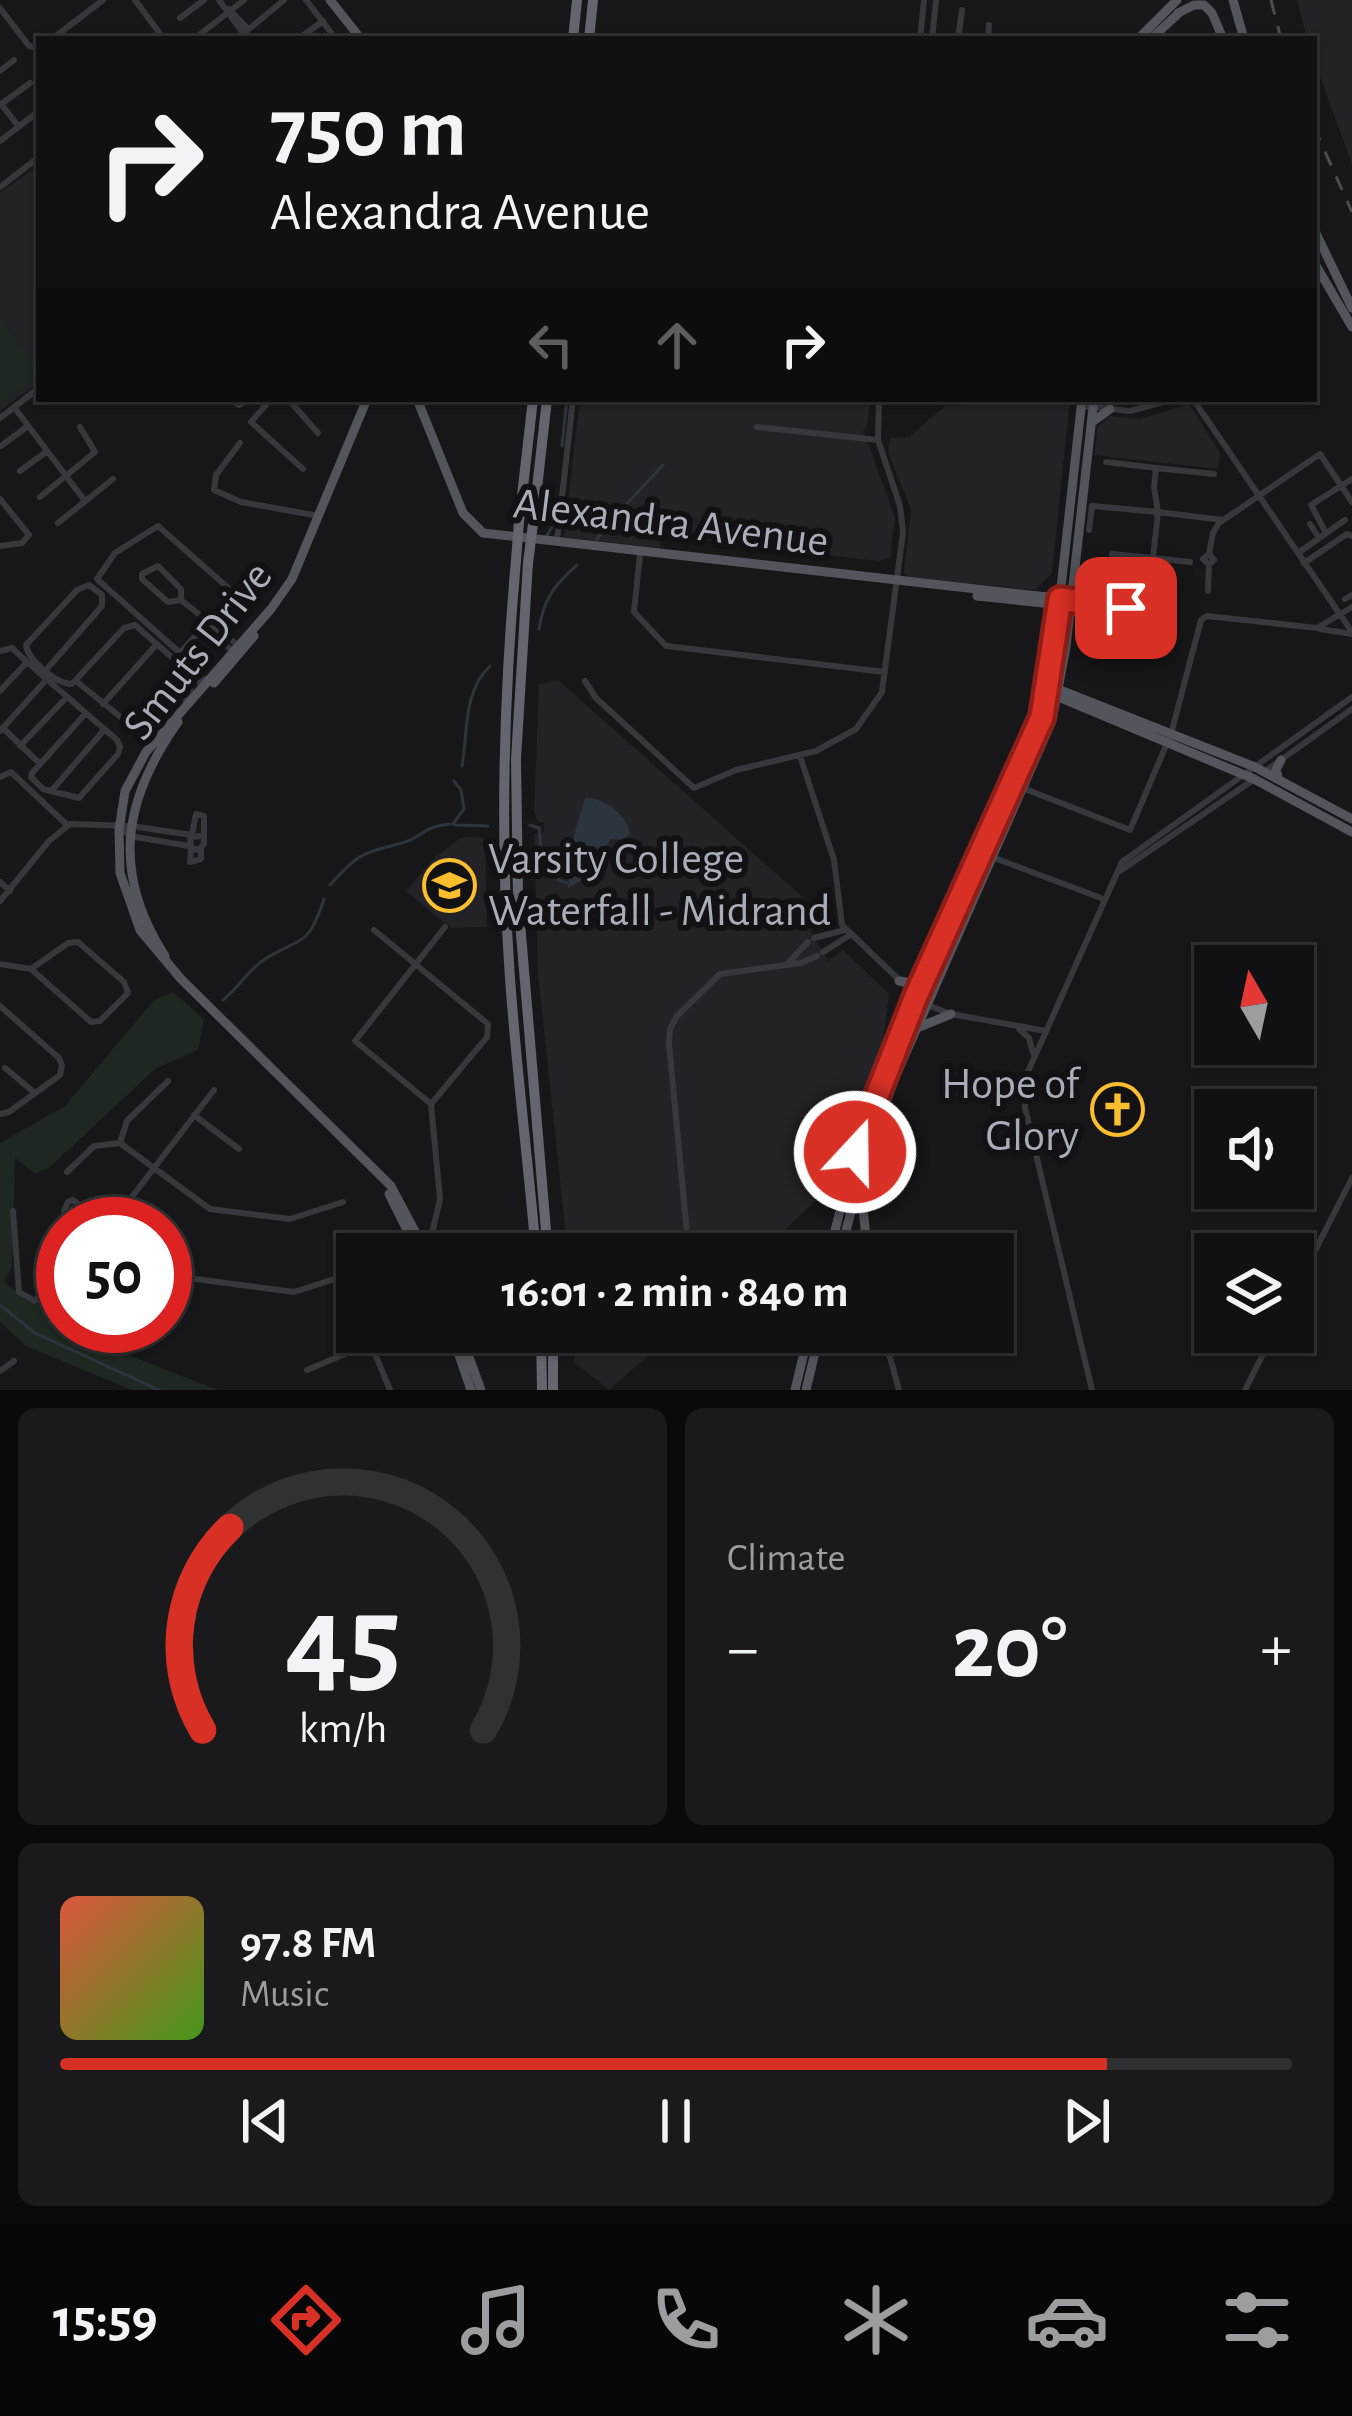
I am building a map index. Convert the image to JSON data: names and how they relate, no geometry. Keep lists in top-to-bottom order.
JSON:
{
  "streets": {
    "main road": ["Alexandra Avenue", "Smuts Drive"]
  },
  "places": {
    "school or university": ["Varsity College Waterfall - Midrand"],
    "church": ["Hope of Glory"]
  },
  "north": "top",
  "page": {
    "turn": ["750 m", "Alexandra Avenue"],
    "limit": "50",
    "trip": "16:01 · 2 min · 840 m",
    "tile": "Climate",
    "heat": ["−", "20°", "+"],
    "song": ["97.8 FM", "Music"],
    "tabs": "15:59",
    "gauge": ["45", "km/h"]
  }
}
